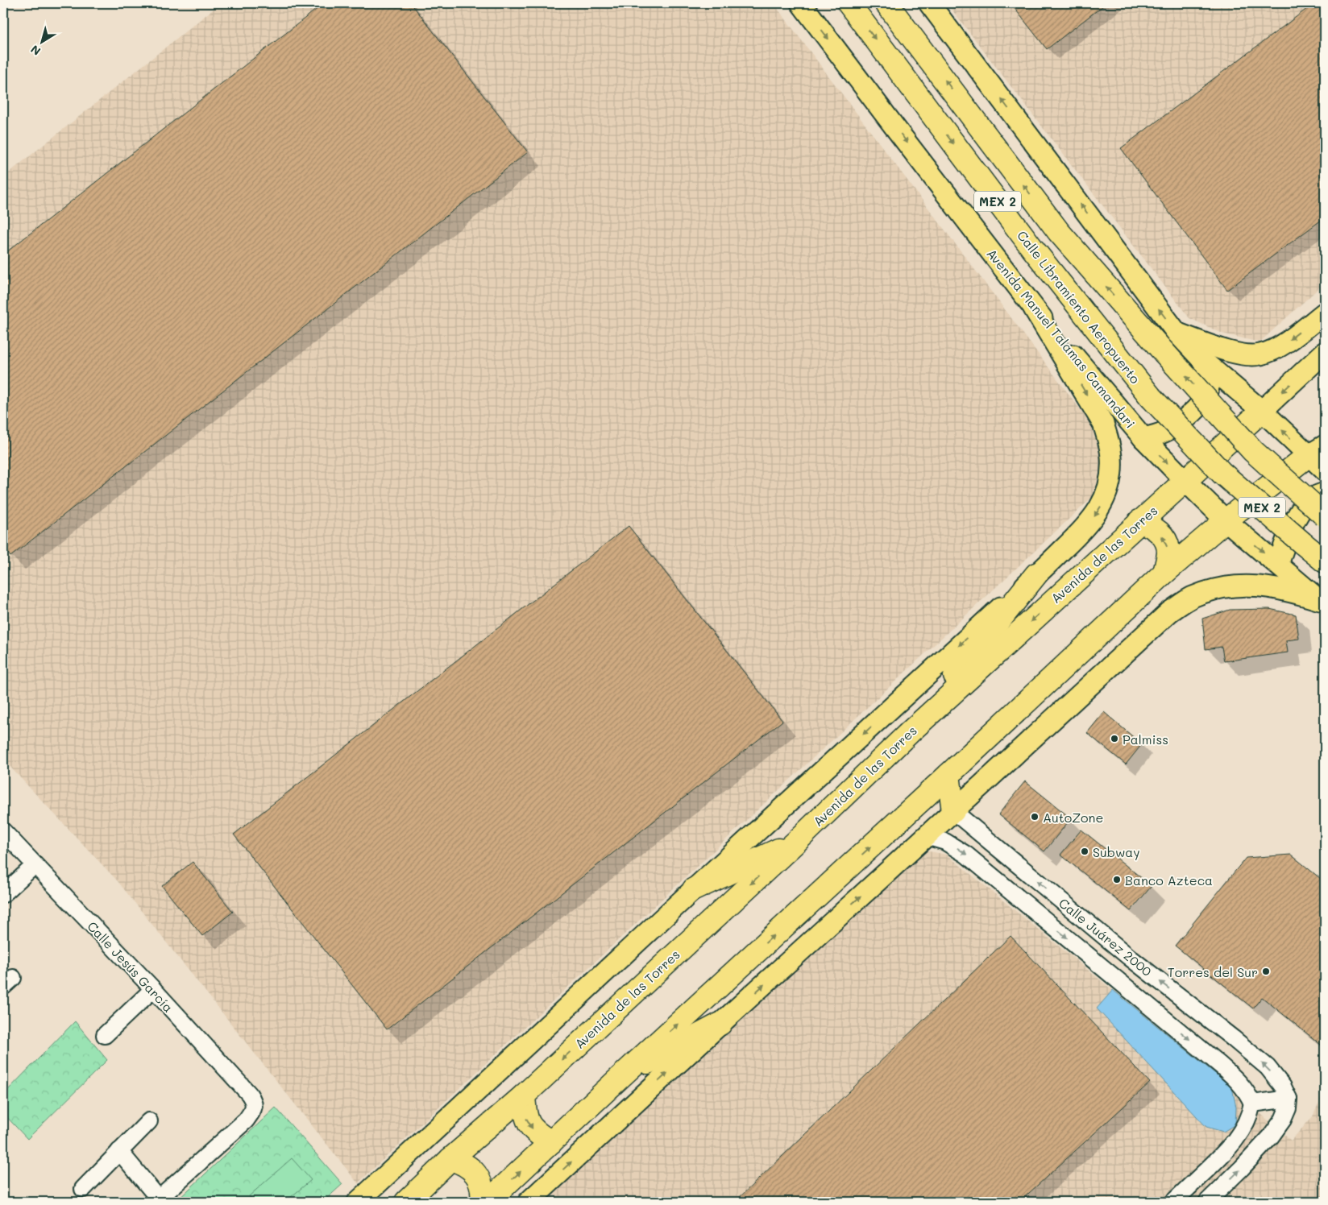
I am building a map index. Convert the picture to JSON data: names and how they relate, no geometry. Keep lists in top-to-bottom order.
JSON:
{
  "streets": {
    "highway": ["MEX 2", "Calle Libramiento Aeropuerto", "Avenida de las Torres"],
    "main road": ["Avenida Manuel Talamas Camandari"],
    "street": ["Calle Juárez 2000", "Calle Jesús García"]
  },
  "crossings": [
    ["Avenida Manuel Talamas Camandari", "Avenida de las Torres"]
  ],
  "places": [
    "Palmiss",
    "AutoZone",
    "Subway",
    "Banco Azteca",
    "Torres del Sur"
  ],
  "north": "bottom left"
}
